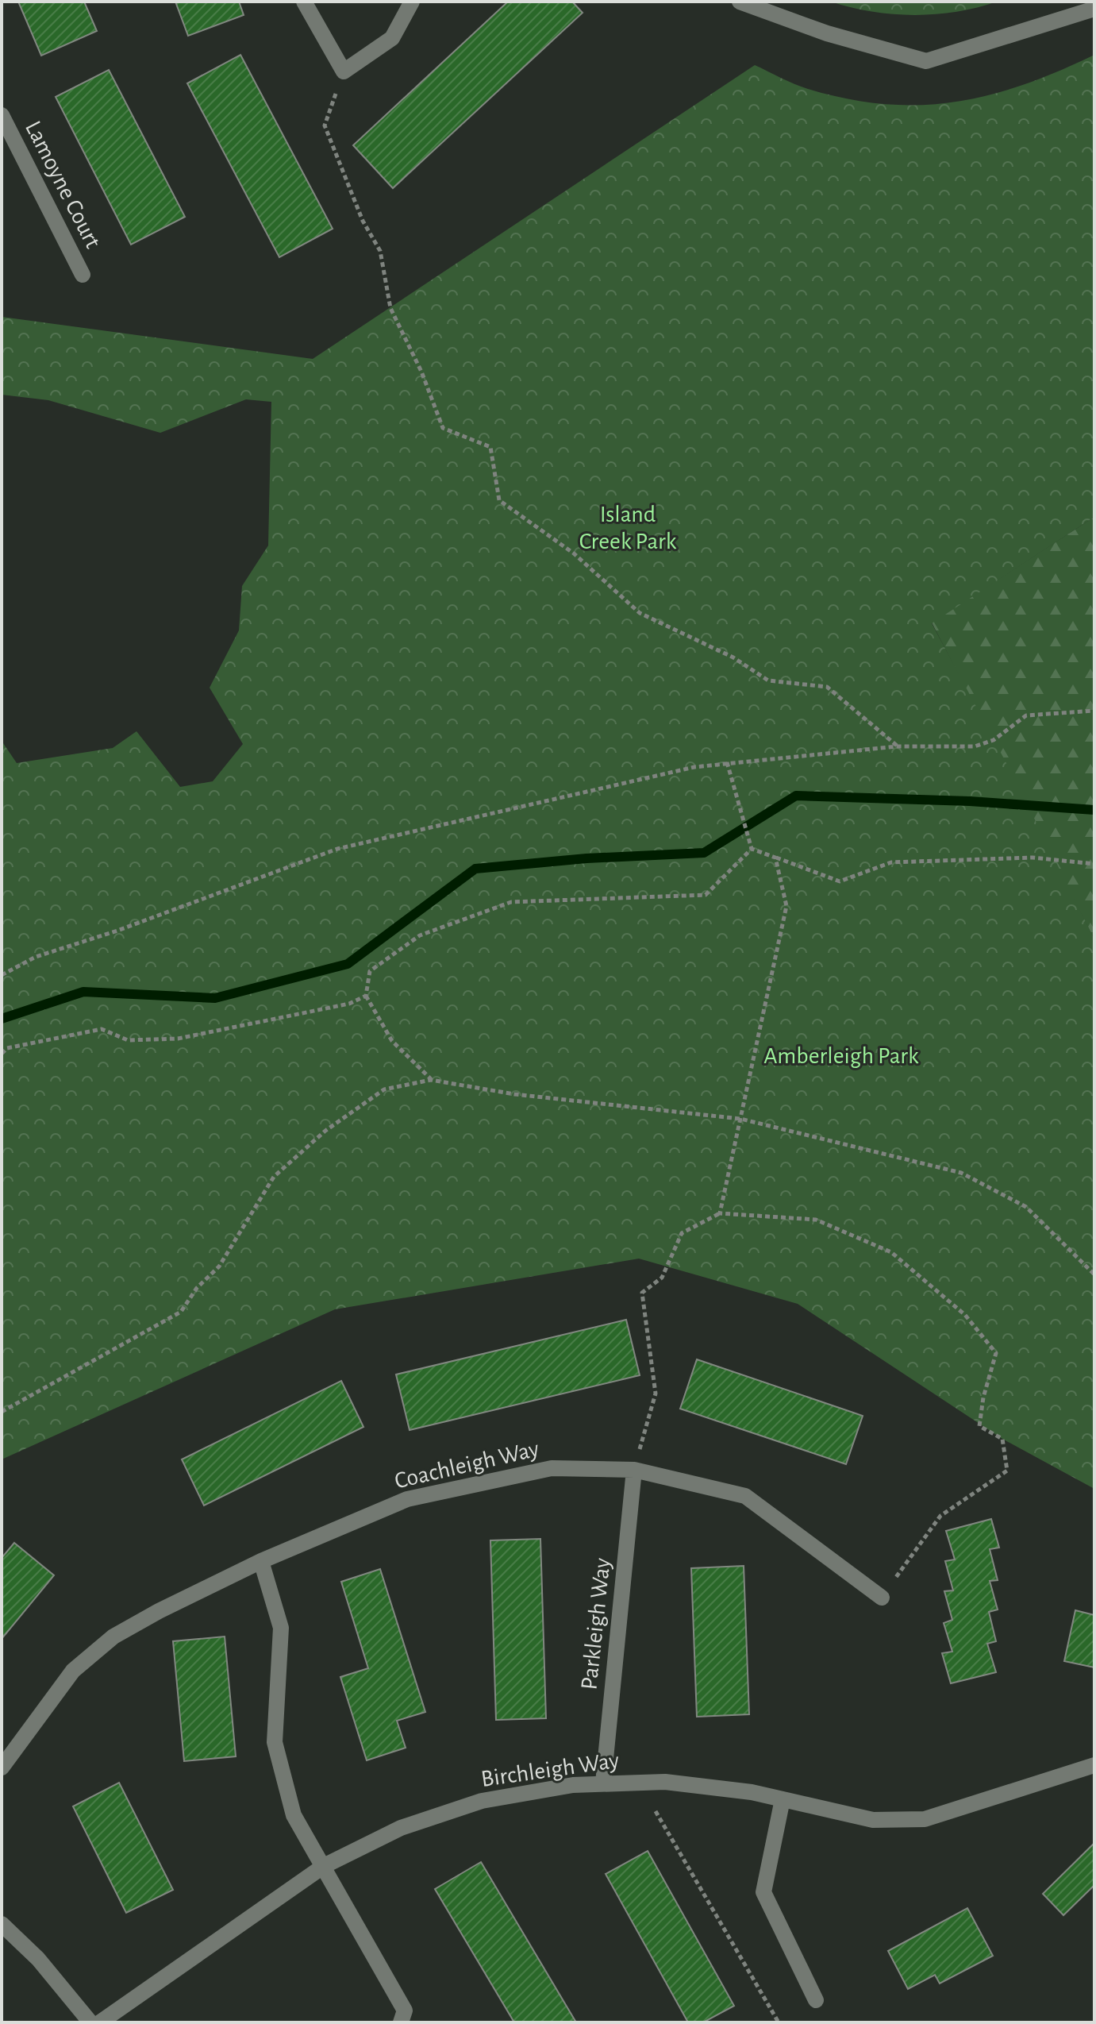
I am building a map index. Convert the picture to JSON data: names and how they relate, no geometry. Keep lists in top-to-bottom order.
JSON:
{
  "streets": {
    "street": [
      "Lamoyne Court",
      "Coachleigh Way",
      "Parkleigh Way",
      "Birchleigh Way"
    ]
  },
  "crossings": [
    ["Coachleigh Way", "Parkleigh Way"],
    ["Parkleigh Way", "Birchleigh Way"]
  ],
  "parks": ["Island Creek Park", "Amberleigh Park"]
}
